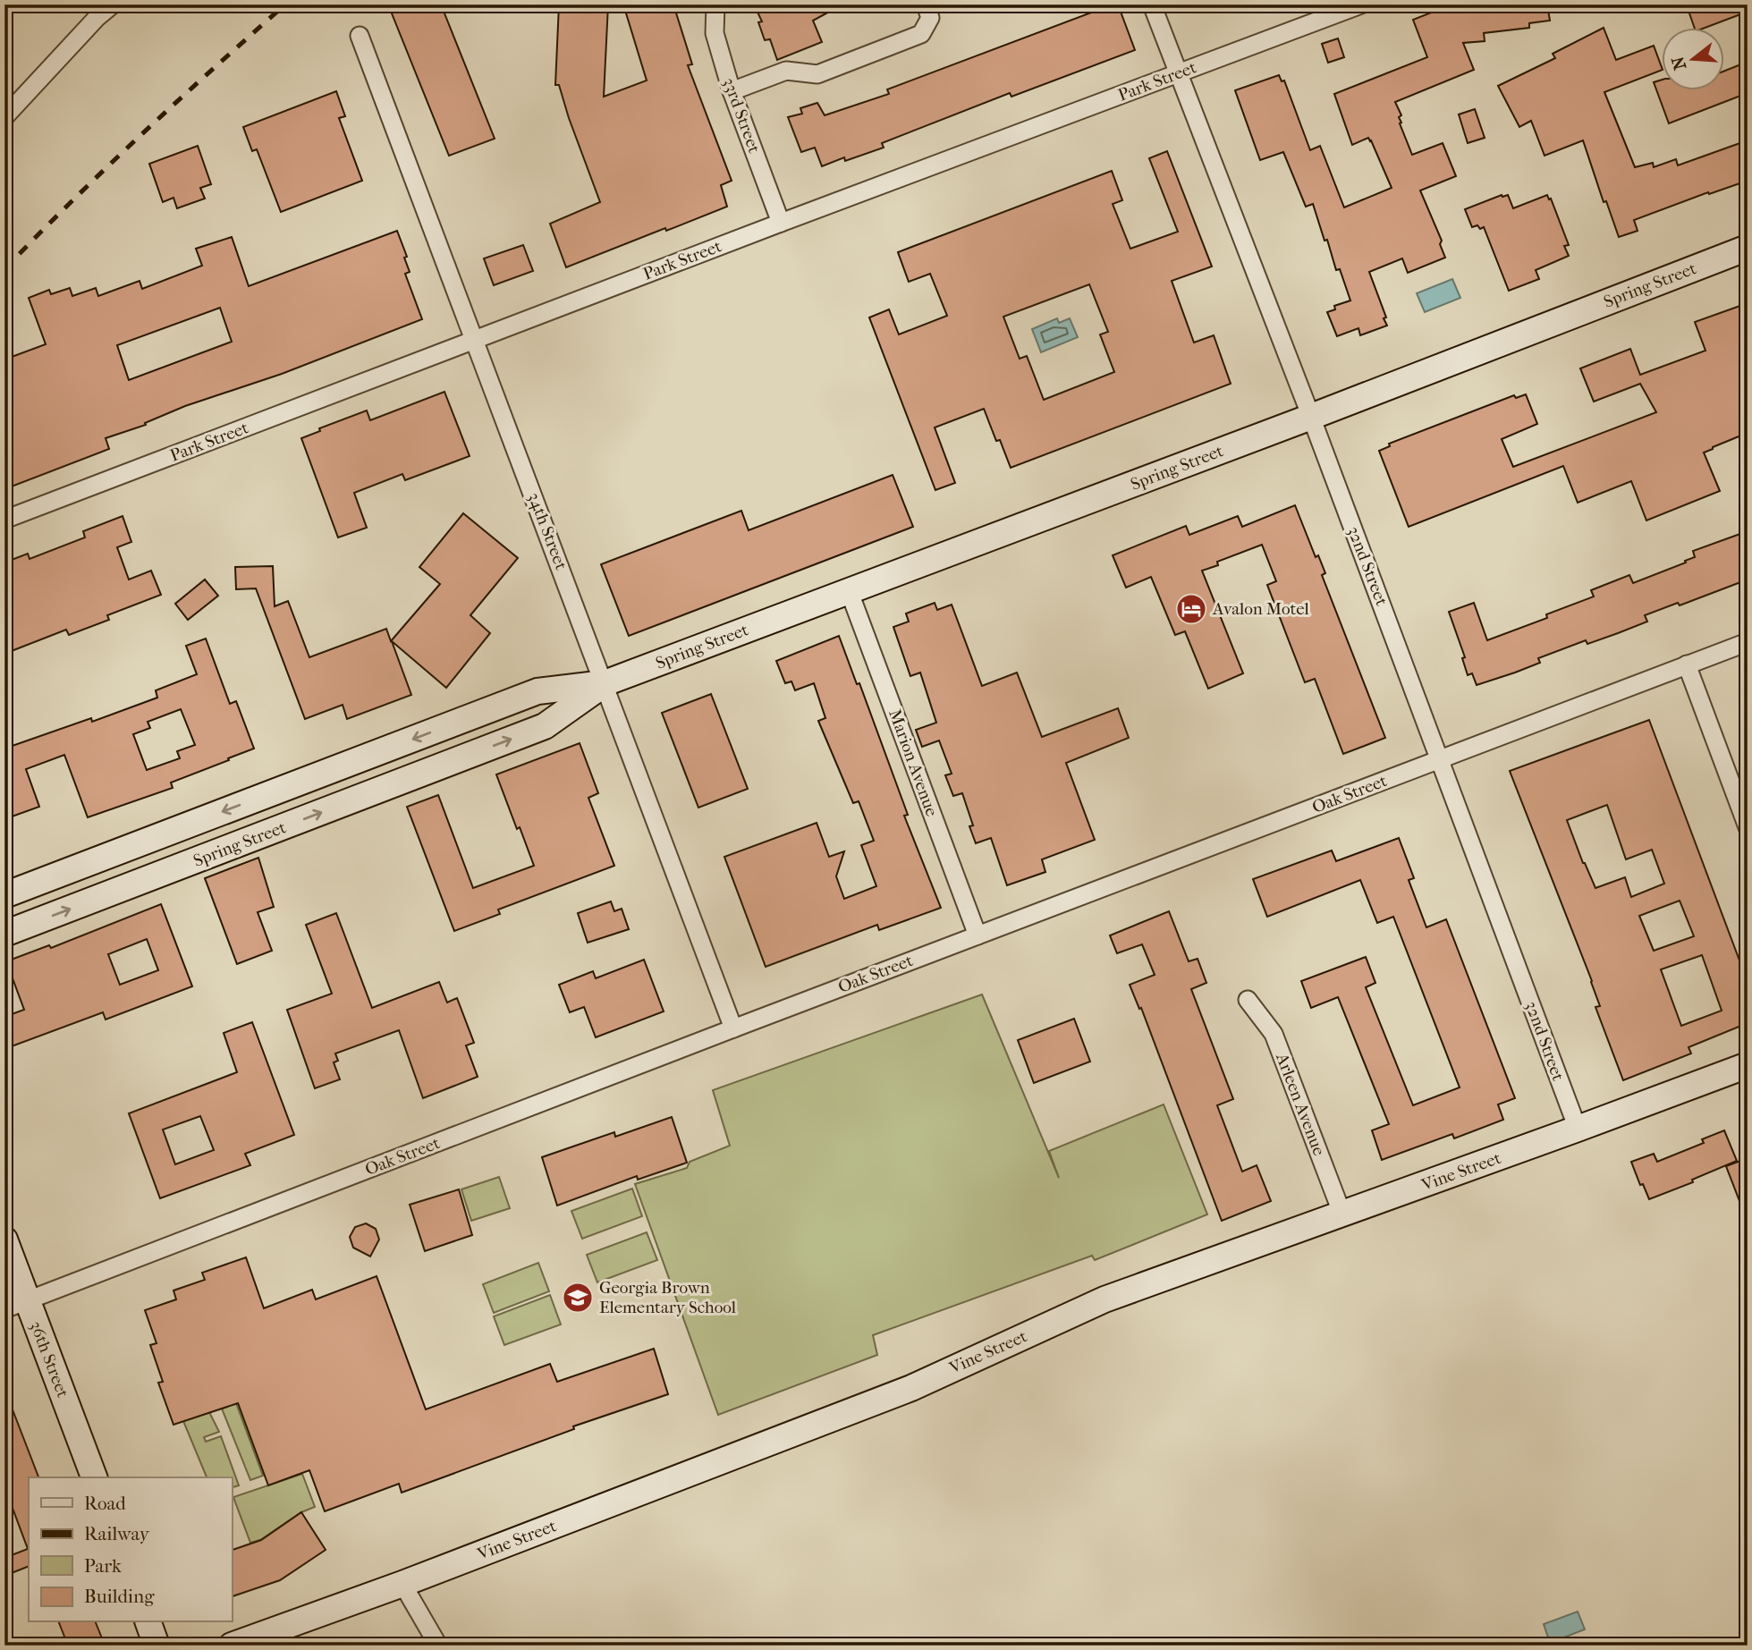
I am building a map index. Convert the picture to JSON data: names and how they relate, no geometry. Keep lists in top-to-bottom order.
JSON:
{
  "streets": {
    "main road": ["Spring Street", "Vine Street", "36th Street"],
    "street": [
      "Park Street",
      "33rd Street",
      "34th Street",
      "32nd Street",
      "Marion Avenue",
      "Oak Street",
      "Arleen Avenue"
    ]
  },
  "crossings": [
    ["Park Street", "33rd Street"],
    ["Park Street", "34th Street"],
    ["Park Street", "32nd Street"],
    ["Spring Street", "34th Street"],
    ["Spring Street", "32nd Street"],
    ["Spring Street", "Marion Avenue"],
    ["34th Street", "Oak Street"],
    ["32nd Street", "Oak Street"],
    ["32nd Street", "Vine Street"],
    ["Marion Avenue", "Oak Street"],
    ["Oak Street", "36th Street"],
    ["Arleen Avenue", "Vine Street"]
  ],
  "places": {
    "hotel": ["Avalon Motel"],
    "school or university": ["Georgia Brown Elementary School"]
  },
  "legend": [
    "Road",
    "Railway",
    "Park",
    "Building"
  ],
  "north": "left"
}
